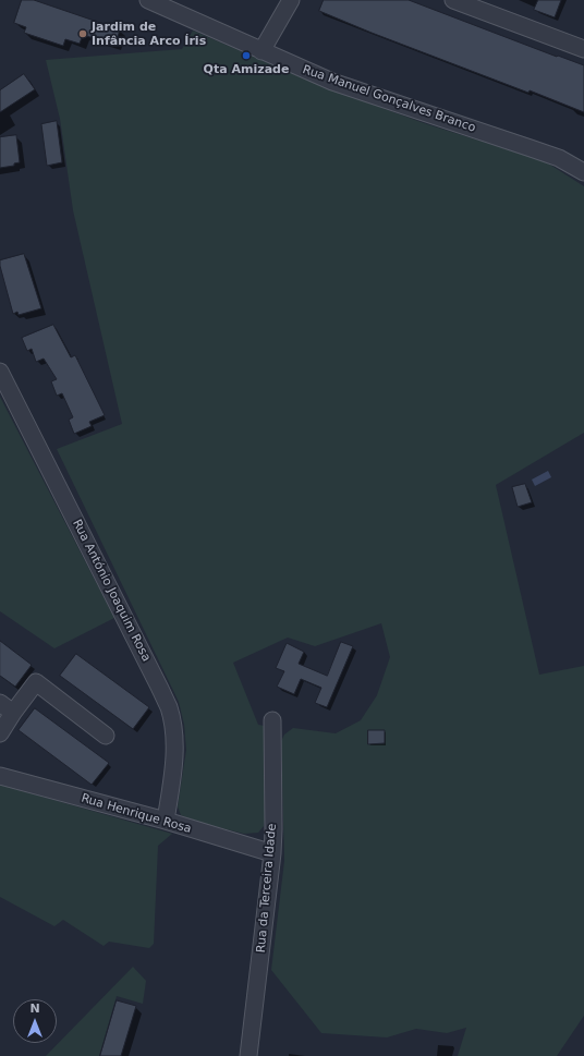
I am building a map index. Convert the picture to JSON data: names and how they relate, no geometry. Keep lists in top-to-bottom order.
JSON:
{
  "streets": {
    "street": [
      "Rua Manuel Gonçalves Branco",
      "Rua António Joaquim Rosa",
      "Rua Henrique Rosa",
      "Rua da Terceira Idade"
    ]
  },
  "crossings": [
    ["Rua António Joaquim Rosa", "Rua Henrique Rosa"],
    ["Rua Henrique Rosa", "Rua da Terceira Idade"]
  ],
  "places": ["Jardim de Infância Arco Íris", "Qta Amizade"],
  "north": "top"
}
